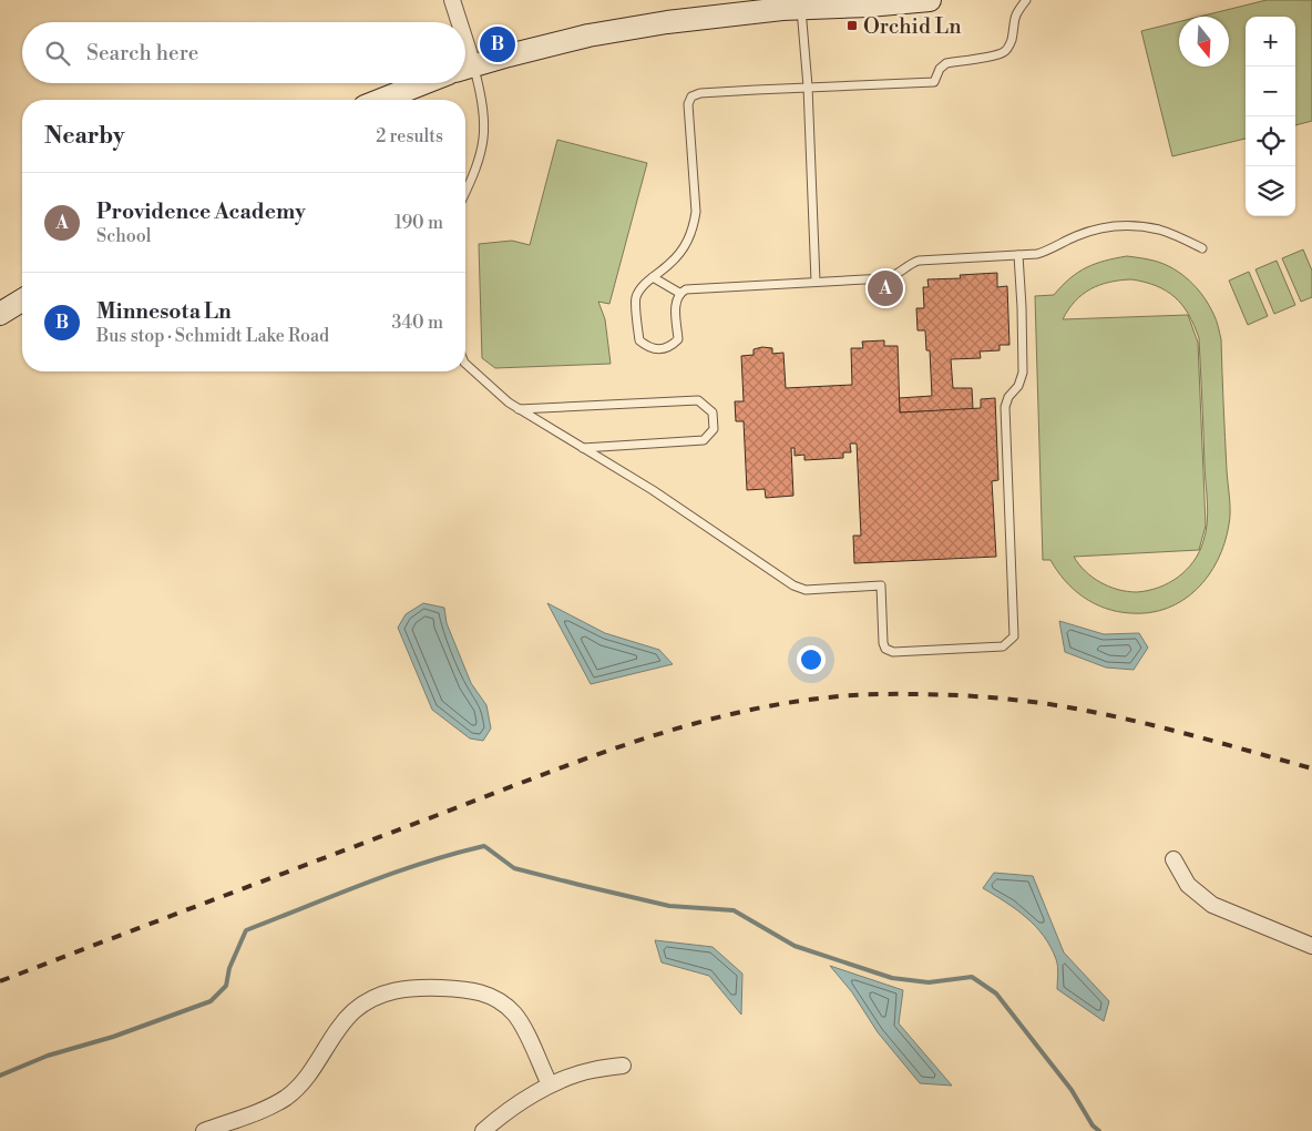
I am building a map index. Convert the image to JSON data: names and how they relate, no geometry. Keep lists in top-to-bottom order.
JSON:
{
  "places": {
    "transit": ["Orchid Ln"]
  },
  "north": "bottom",
  "page": {
    "map_buttons": ["+", "−"],
    "search": "Search here",
    "pins": ["B", "A"],
    "heading": ["Nearby", "2 results"],
    "list": [
      {
        "mark": "A",
        "name": "Providence Academy",
        "note": "School",
        "value": "190 m"
      },
      {
        "mark": "B",
        "name": "Minnesota Ln",
        "note": "Bus stop · Schmidt Lake Road",
        "value": "340 m"
      }
    ]
  }
}
